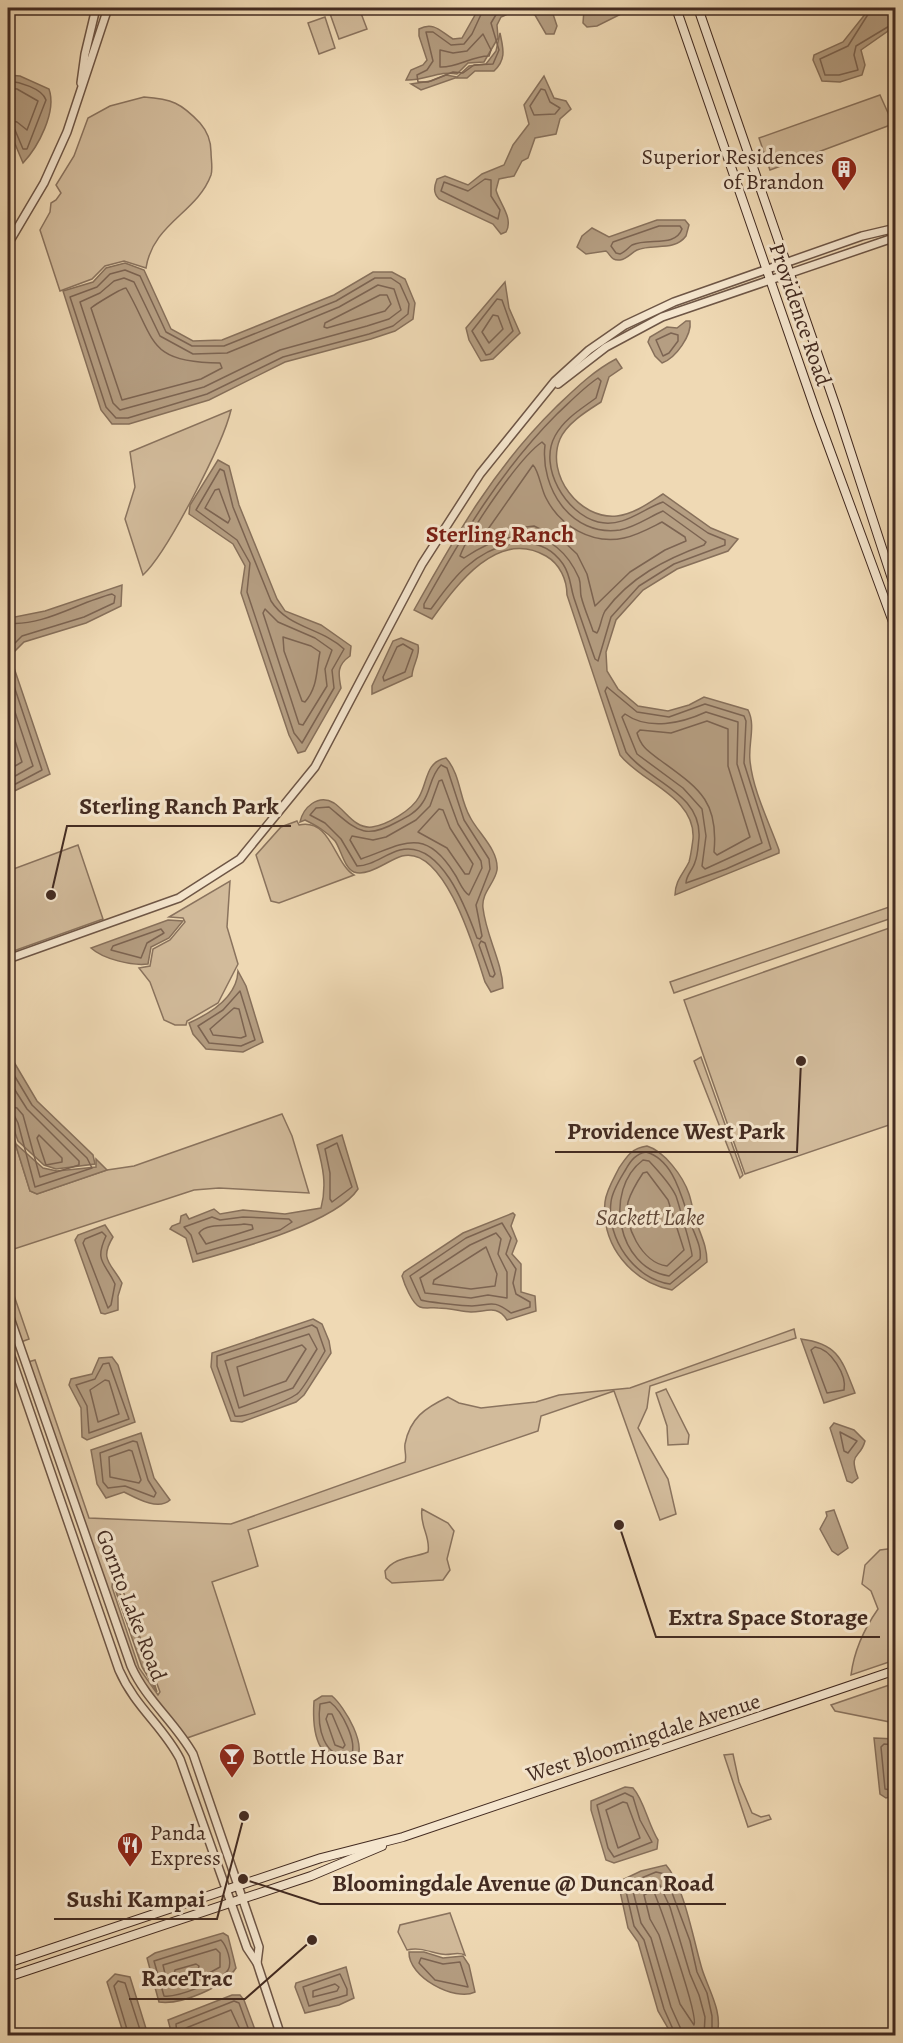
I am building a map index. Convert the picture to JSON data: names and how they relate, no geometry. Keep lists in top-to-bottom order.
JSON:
{
  "streets": {
    "main road": ["Providence Road", "West Bloomingdale Avenue"],
    "street": ["Gornto Lake Road"]
  },
  "crossings": [
    ["Gornto Lake Road", "West Bloomingdale Avenue"]
  ],
  "districts": ["Sterling Ranch"],
  "water": ["Sackett Lake"],
  "places": {
    "building": ["Superior Residences of Brandon"],
    "other": [
      "Sterling Ranch Park",
      "Providence West Park",
      "Extra Space Storage",
      "Sushi Kampai",
      "Bloomingdale Avenue @ Duncan Road",
      "RaceTrac"
    ],
    "bar": ["Bottle House Bar"],
    "restaurant": ["Panda Express"]
  }
}
